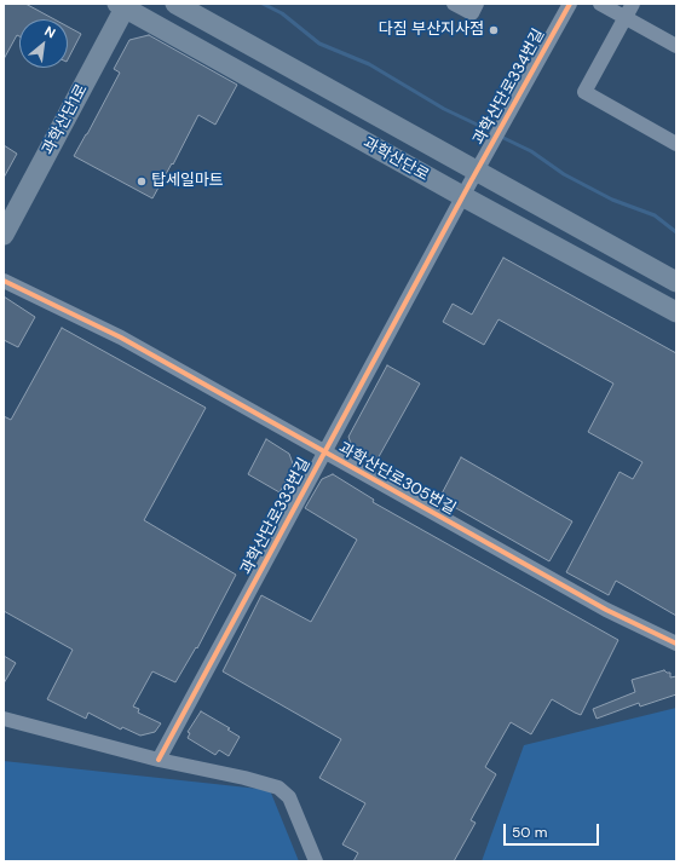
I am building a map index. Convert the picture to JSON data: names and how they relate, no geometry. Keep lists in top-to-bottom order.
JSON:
{
  "streets": {
    "main road": ["과학산단1로", "과학산단로"],
    "street": ["과학산단로334번길", "과학산단로305번길", "과학산단로333번길"]
  },
  "crossings": [
    ["과학산단로334번길", "과학산단로"],
    ["과학산단로334번길", "과학산단로333번길"],
    ["과학산단1로", "과학산단로"],
    ["과학산단로", "과학산단로333번길"],
    ["과학산단로305번길", "과학산단로333번길"]
  ],
  "places": ["다짐 부산지사점", "탑세일마트"],
  "scale_bar": "50 m",
  "north": "top right"
}
